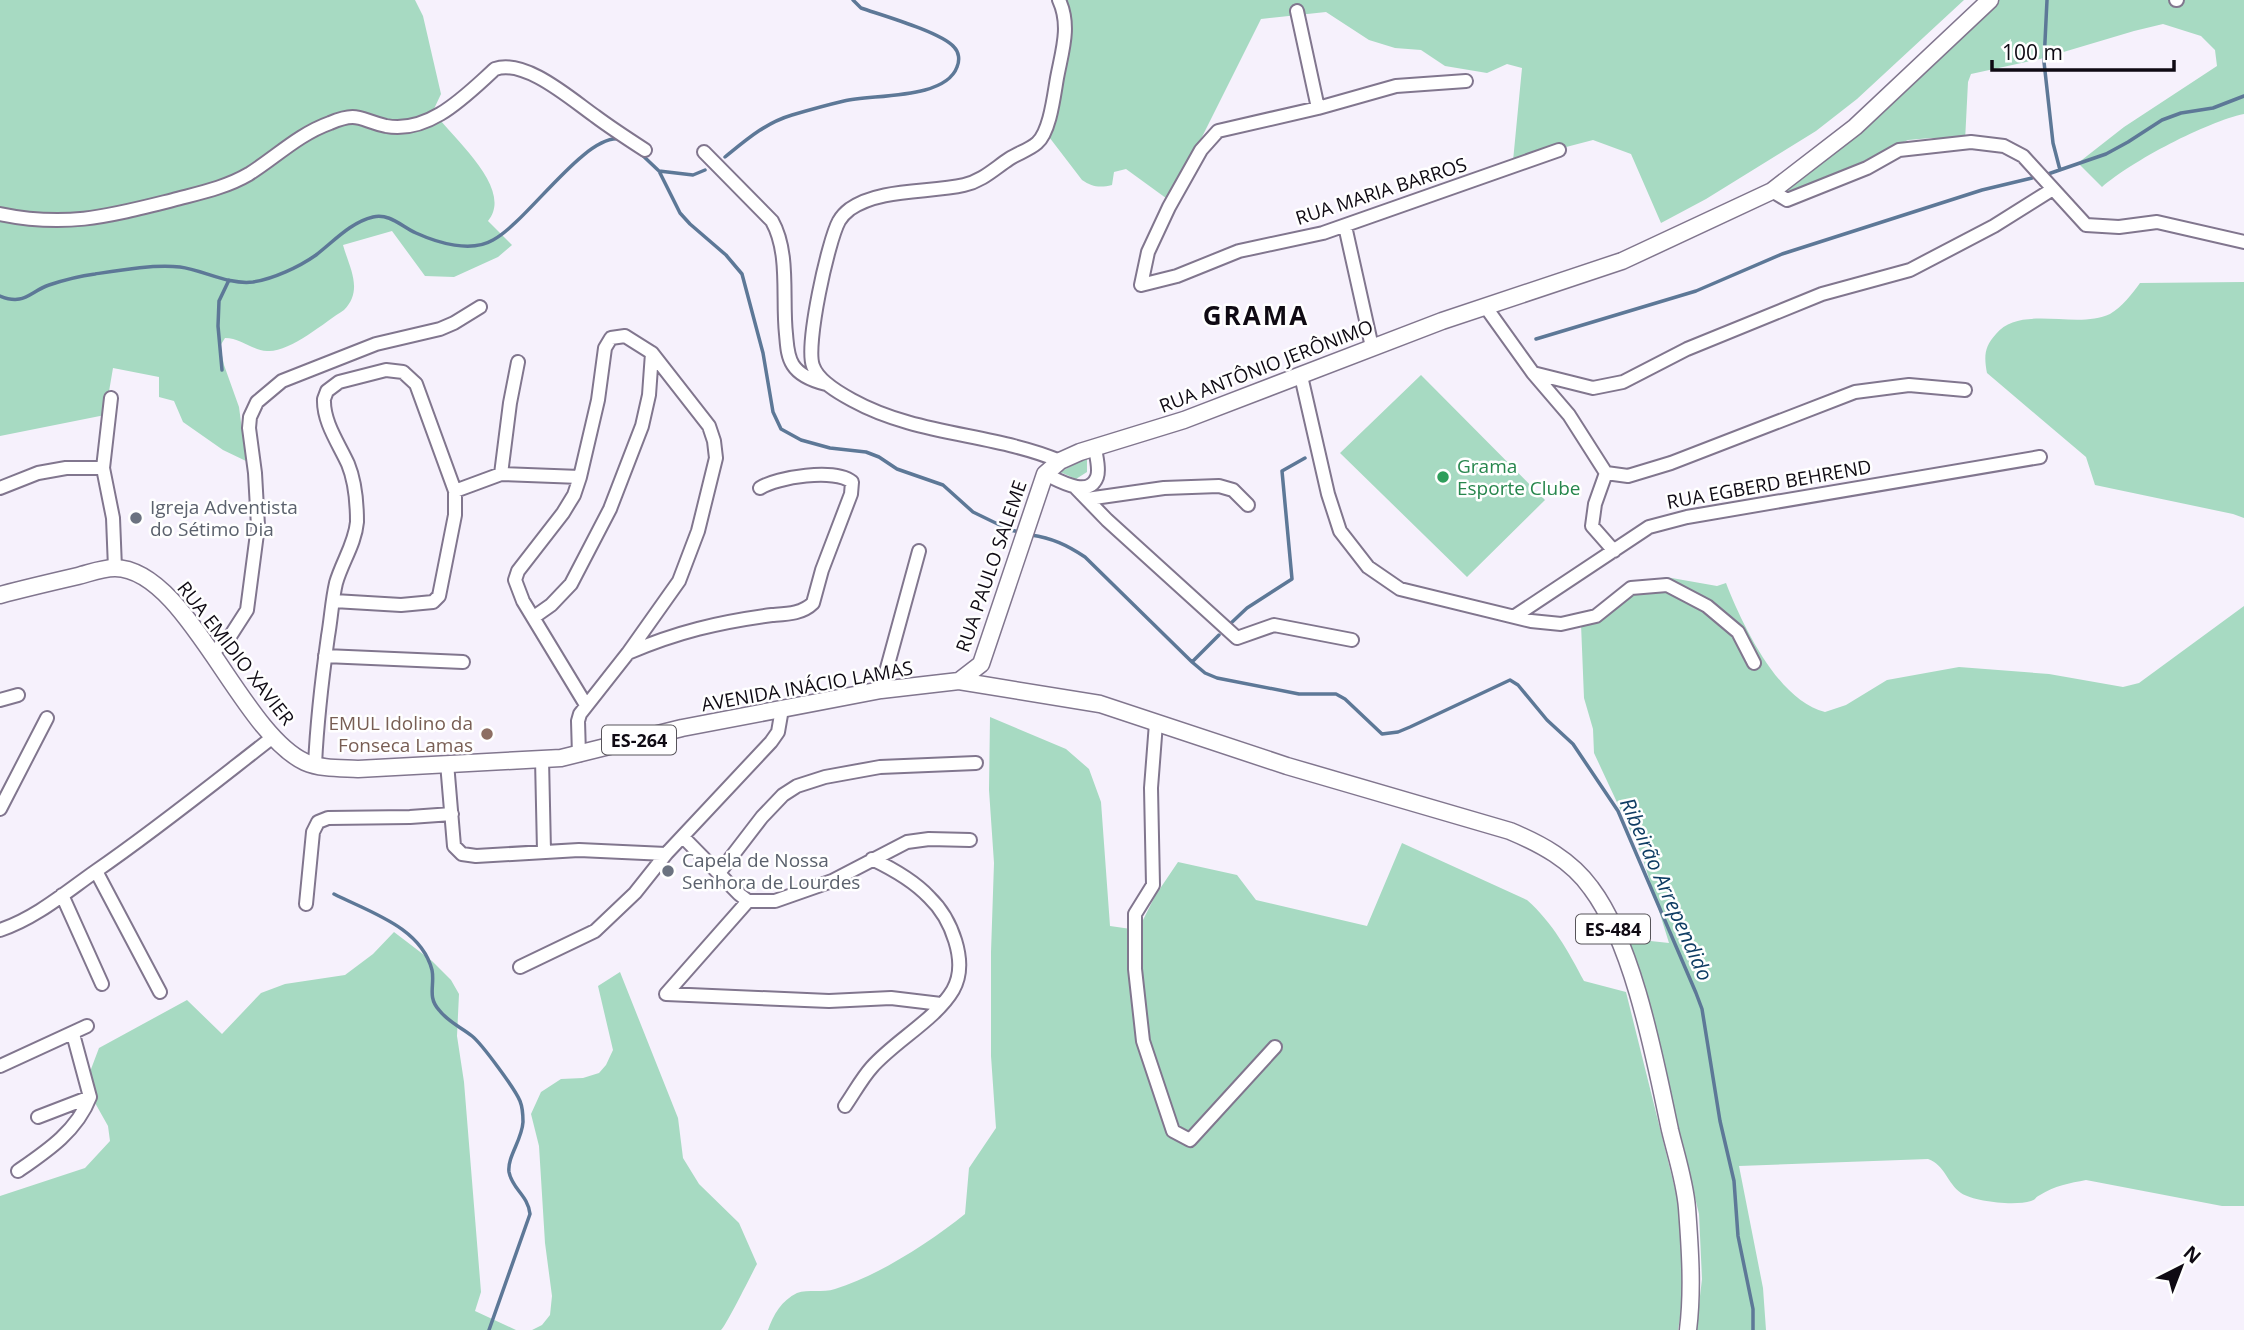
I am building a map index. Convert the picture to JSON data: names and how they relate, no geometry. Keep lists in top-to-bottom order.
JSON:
{
  "streets": {
    "main road": [
      "RUA ANTÔNIO JERÔNIMO",
      "RUA PAULO SALEME",
      "RUA EMIDIO XAVIER",
      "AVENIDA INÁCIO LAMAS",
      "ES-264",
      "ES-484"
    ],
    "street": ["RUA MARIA BARROS", "RUA EGBERD BEHREND"]
  },
  "crossings": [
    ["RUA ANTÔNIO JERÔNIMO", "RUA PAULO SALEME"],
    ["RUA PAULO SALEME", "AVENIDA INÁCIO LAMAS"],
    ["RUA EMIDIO XAVIER", "AVENIDA INÁCIO LAMAS"]
  ],
  "districts": ["GRAMA"],
  "water": ["Ribeirão Arrependido"],
  "places": [
    "Grama Esporte Clube",
    "Igreja Adventista do Sétimo Dia",
    "EMUL Idolino da Fonseca Lamas",
    "Capela de Nossa Senhora de Lourdes"
  ],
  "scale_bar": "100 m",
  "north": "top right"
}
